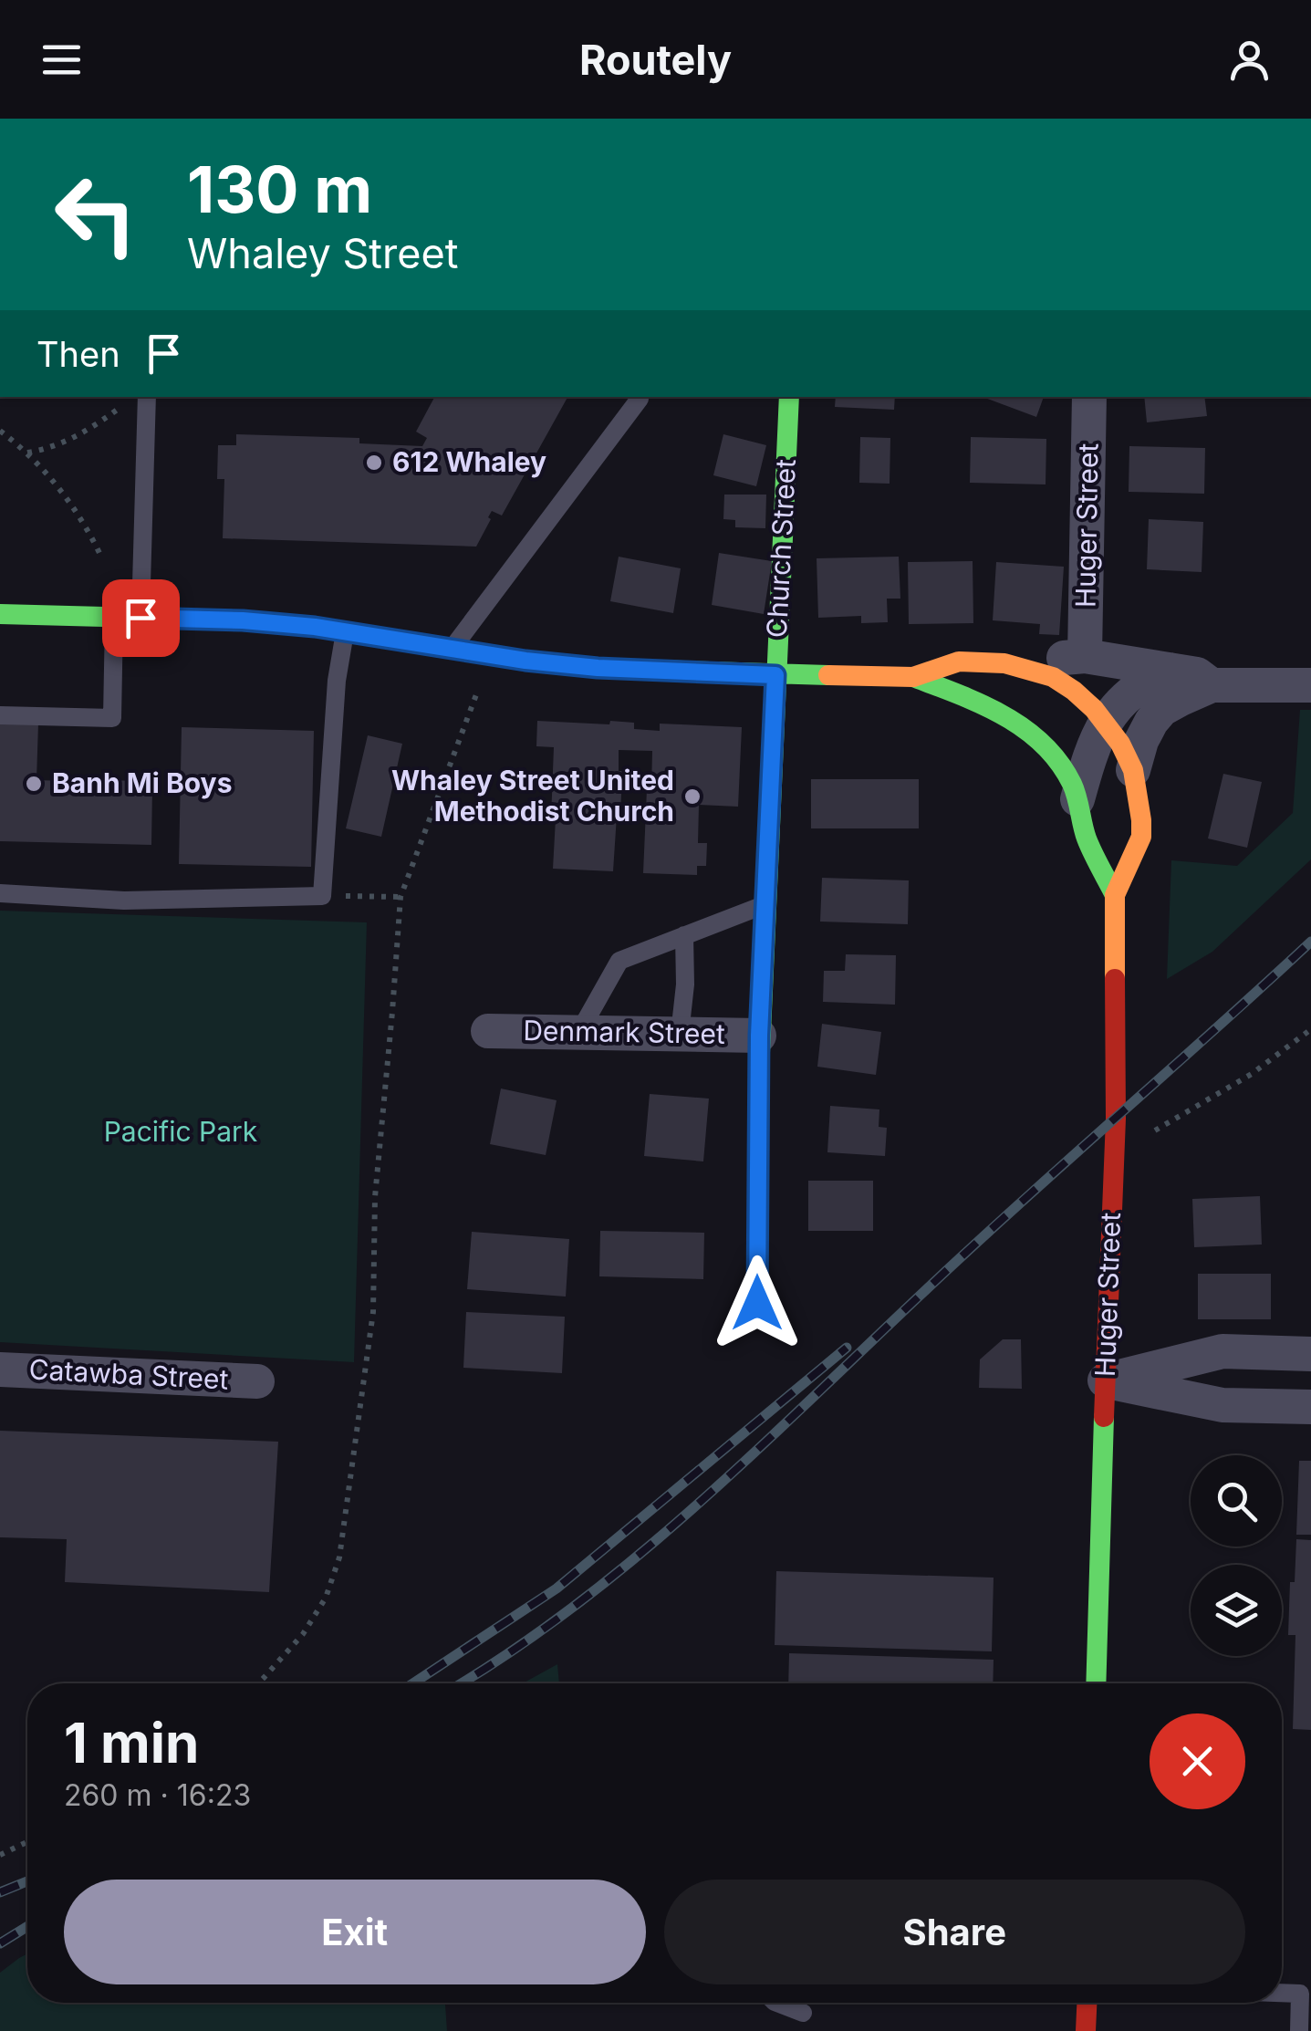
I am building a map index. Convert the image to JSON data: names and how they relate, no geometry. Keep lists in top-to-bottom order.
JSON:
{
  "streets": {
    "main road": ["Huger Street", "Church Street"],
    "street": ["Denmark Street", "Catawba Street"]
  },
  "crossings": [
    ["Church Street", "Denmark Street"]
  ],
  "parks": ["Pacific Park"],
  "places": ["612 Whaley", "Banh Mi Boys", "Whaley Street United Methodist Church"],
  "page": {
    "header": "Routely",
    "turn": ["130 m", "Whaley Street"],
    "then": "Then",
    "heading": ["1 min", "260 m · 16:23"],
    "buttons": ["Exit", "Share"]
  }
}
